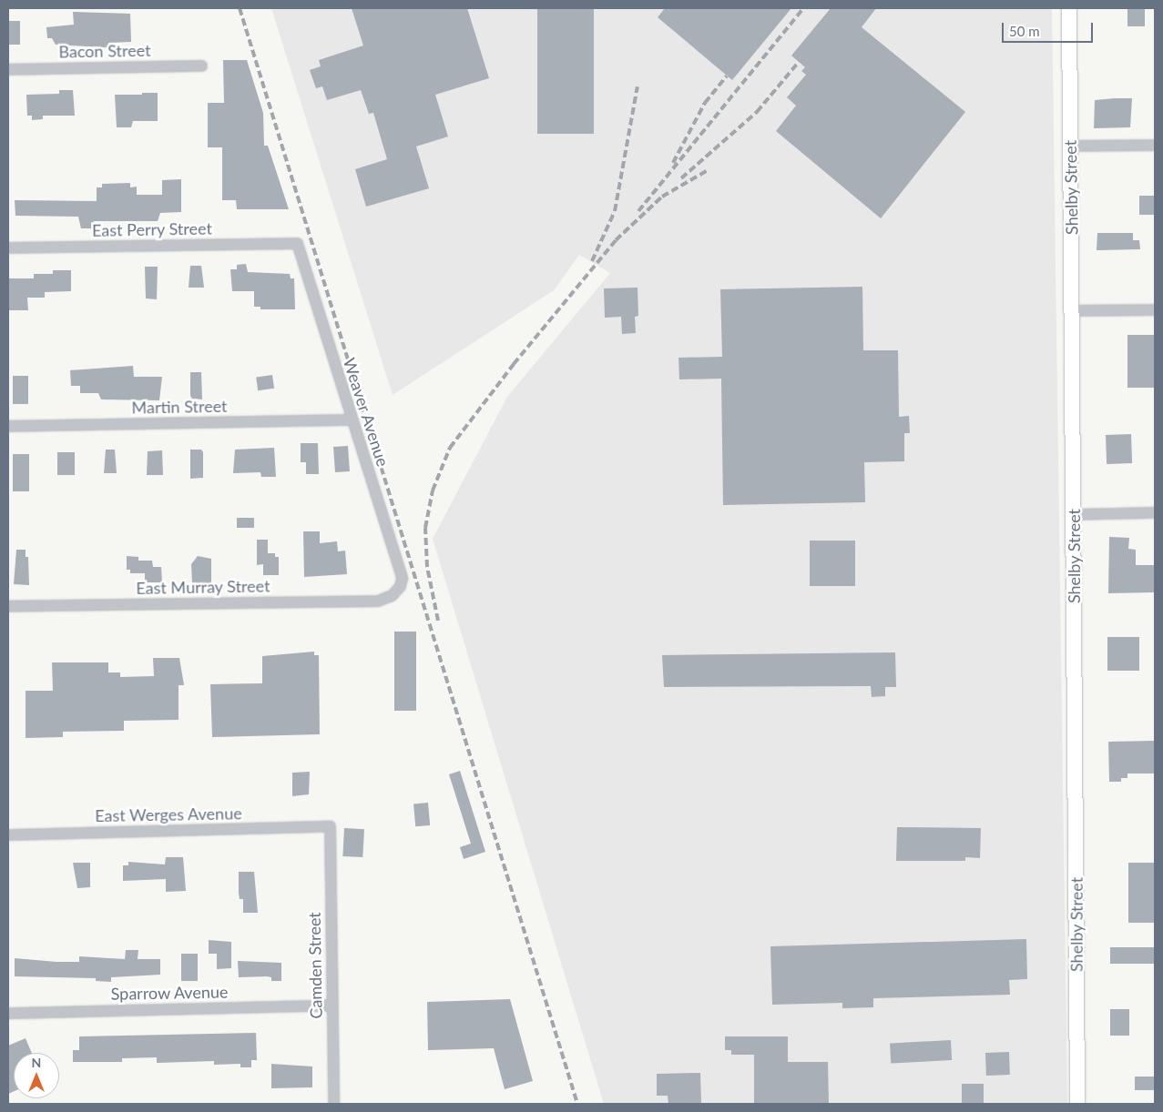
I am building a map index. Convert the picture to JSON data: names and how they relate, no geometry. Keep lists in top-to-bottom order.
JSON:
{
  "streets": {
    "main road": ["Shelby Street"],
    "street": [
      "Bacon Street",
      "East Perry Street",
      "Martin Street",
      "Weaver Avenue",
      "East Murray Street",
      "East Werges Avenue",
      "Camden Street",
      "Sparrow Avenue"
    ]
  },
  "crossings": [
    ["East Perry Street", "Weaver Avenue"],
    ["Martin Street", "Weaver Avenue"],
    ["Weaver Avenue", "East Murray Street"],
    ["East Werges Avenue", "Camden Street"],
    ["Camden Street", "Sparrow Avenue"]
  ],
  "scale_bar": "50 m",
  "north": "top"
}
